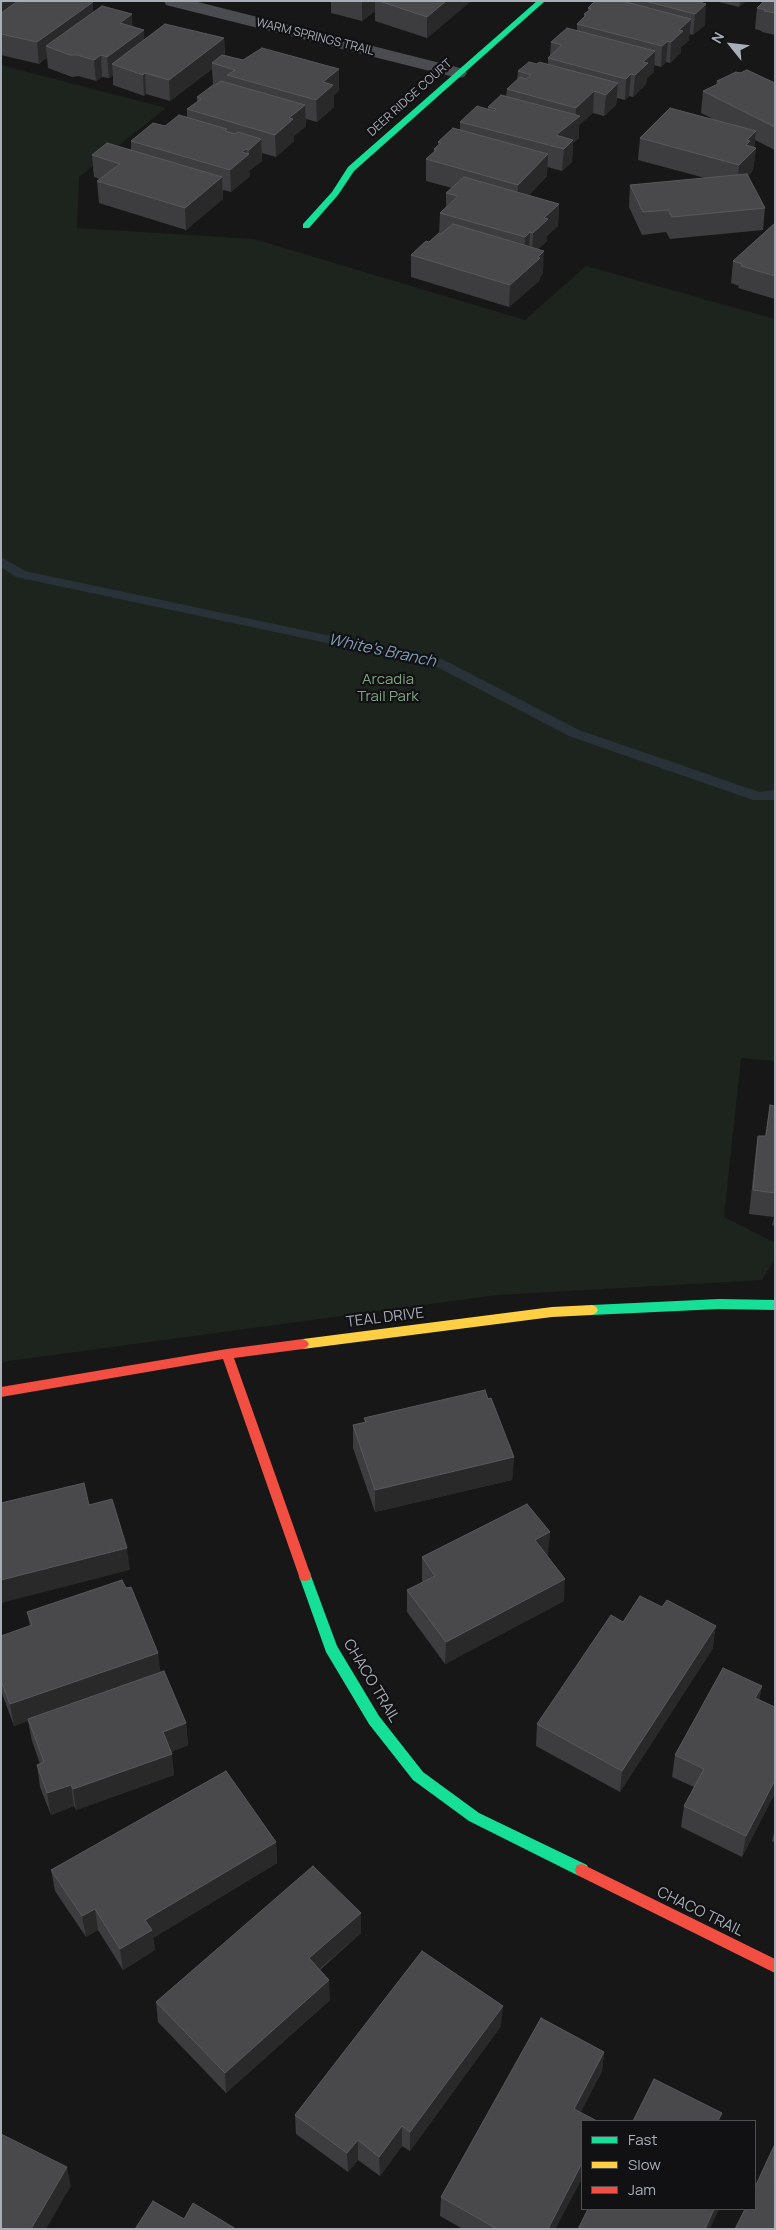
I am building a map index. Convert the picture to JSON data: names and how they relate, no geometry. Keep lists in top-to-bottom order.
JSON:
{
  "streets": {
    "street": [
      "WARM SPRINGS TRAIL",
      "DEER RIDGE COURT",
      "TEAL DRIVE",
      "CHACO TRAIL"
    ]
  },
  "crossings": [
    ["WARM SPRINGS TRAIL", "DEER RIDGE COURT"],
    ["TEAL DRIVE", "CHACO TRAIL"]
  ],
  "water": ["White's Branch"],
  "parks": ["Arcadia Trail Park"],
  "legend": ["Fast", "Slow", "Jam"],
  "north": "top left"
}
